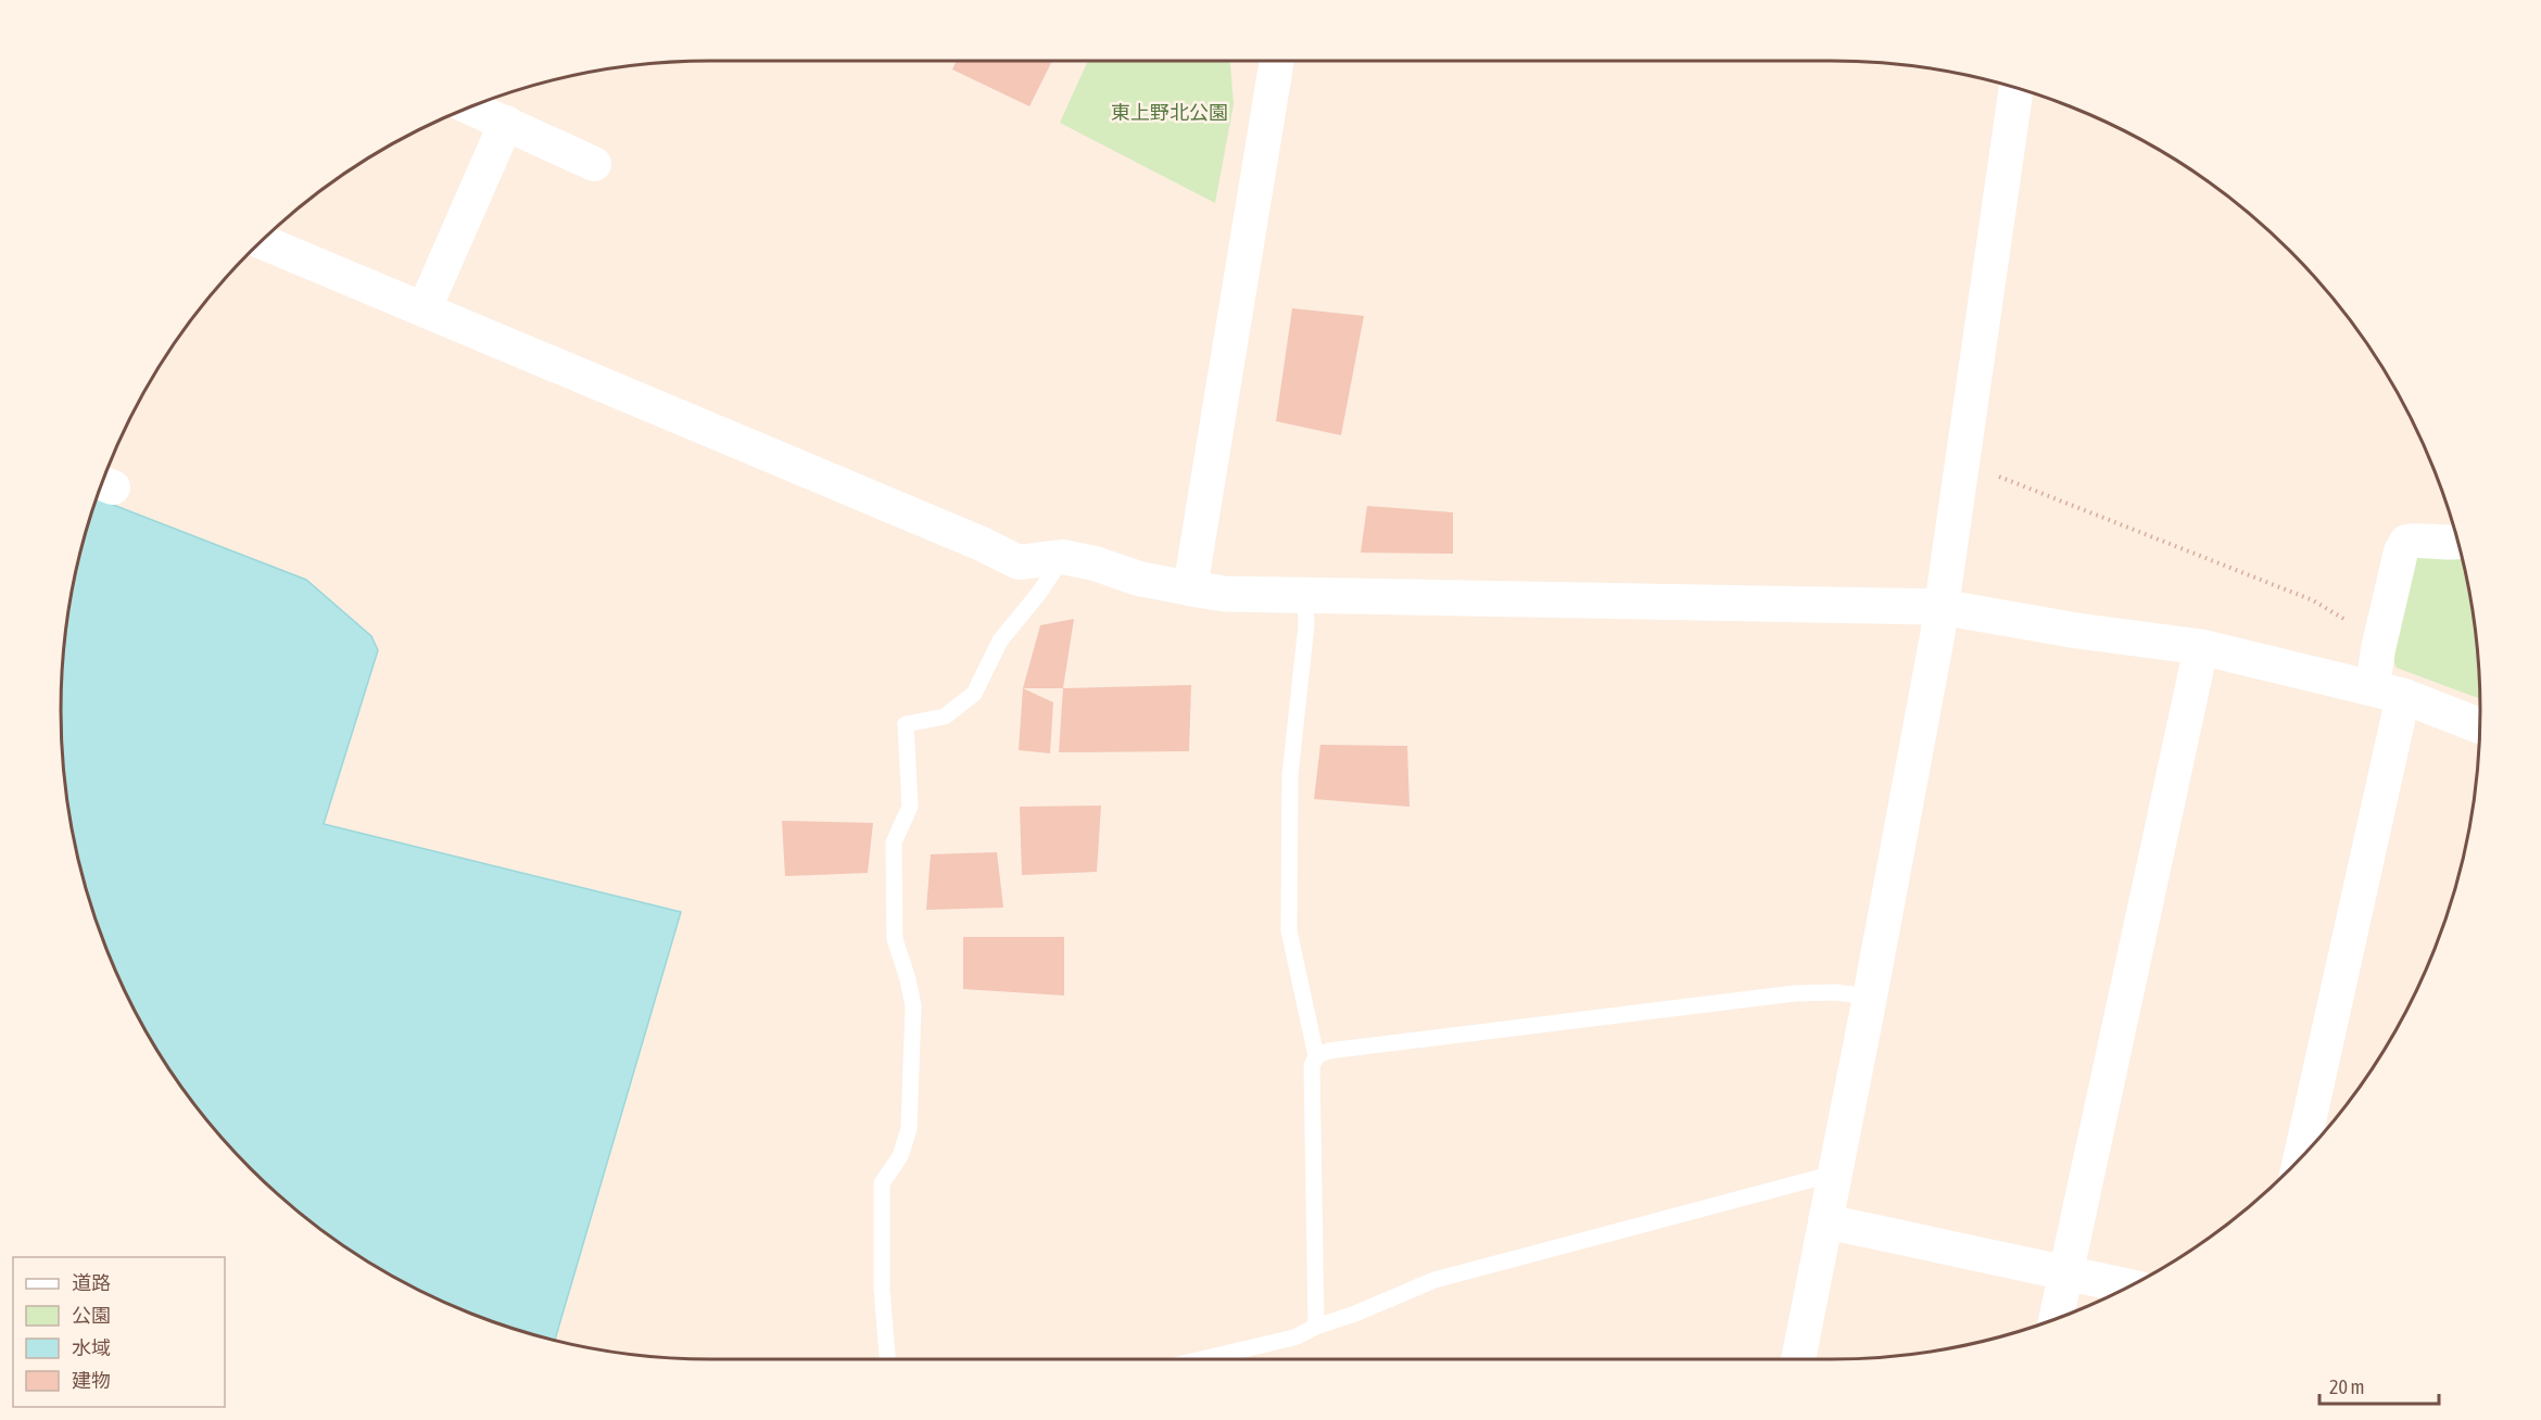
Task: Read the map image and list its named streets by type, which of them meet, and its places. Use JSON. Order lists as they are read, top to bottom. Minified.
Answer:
{"parks":["東上野北公園"],"legend":["道路","公園","水域","建物"],"scale_bar":"20 m"}
